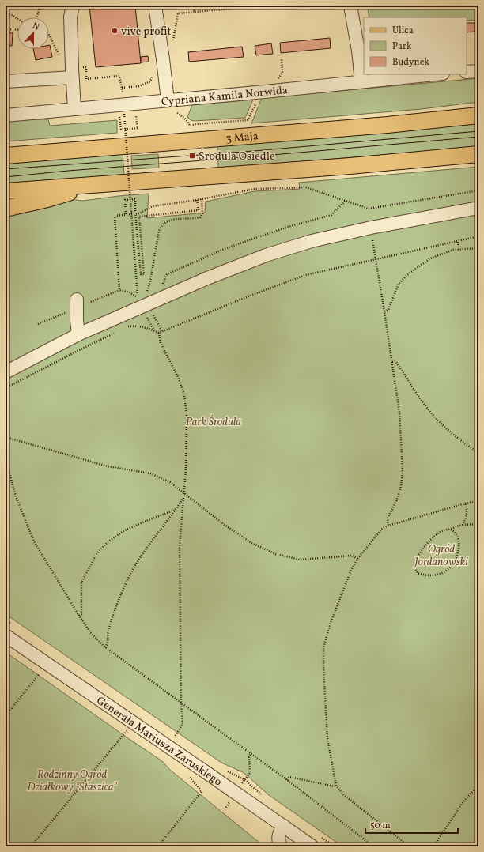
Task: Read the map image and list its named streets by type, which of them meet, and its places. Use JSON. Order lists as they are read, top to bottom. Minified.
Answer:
{"streets":{"main road":["3 Maja"],"street":["Cypriana Kamila Norwida","Generała Mariusza Zaruskiego"]},"parks":["Park Środula","Ogród Jordanowski","Rodzinny Ogród Działkowy \"Staszica\""],"places":{"other":["vive profit"],"transit":["Środula Osiedle"]},"legend":["Ulica","Park","Budynek"],"scale_bar":"50 m","north":"top"}
